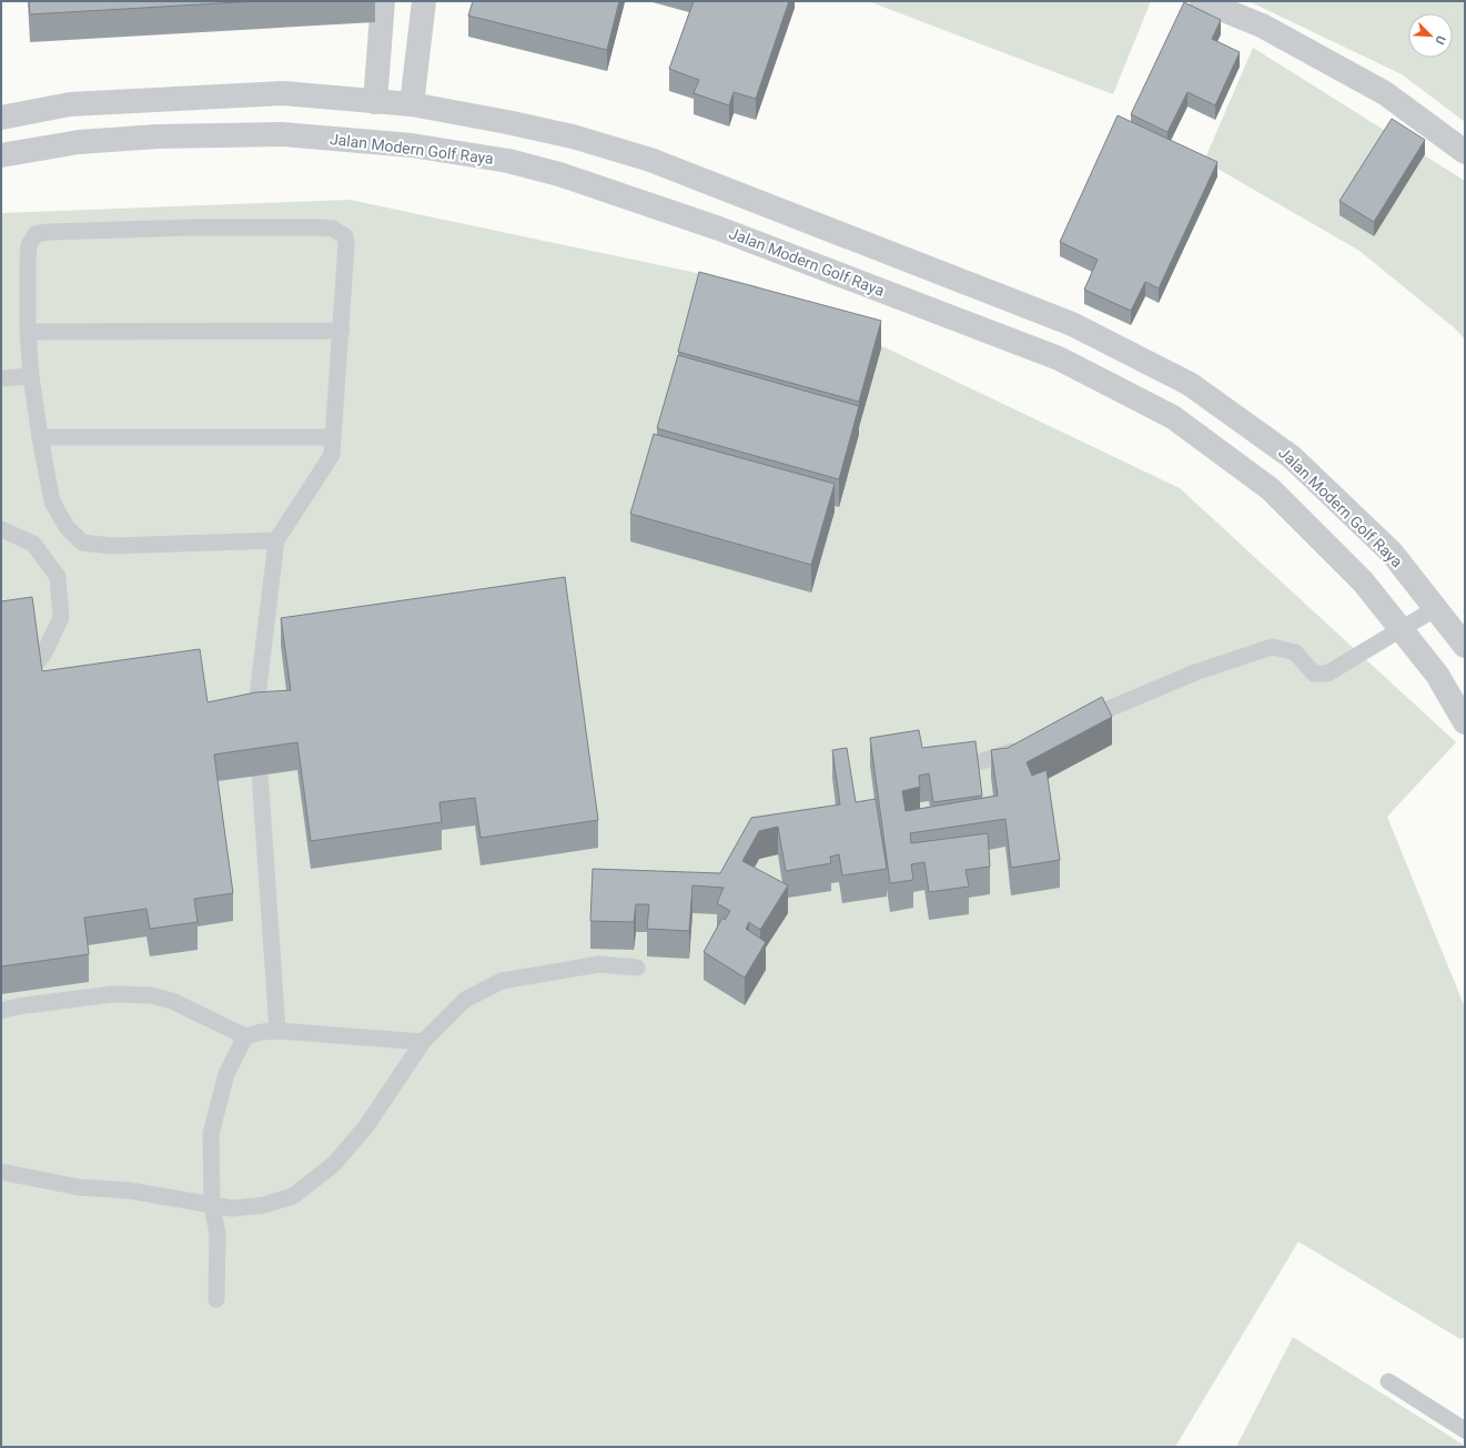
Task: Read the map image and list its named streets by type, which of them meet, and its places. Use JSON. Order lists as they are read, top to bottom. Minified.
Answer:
{"streets":{"street":["Jalan Modern Golf Raya"]},"north":"bottom right"}
